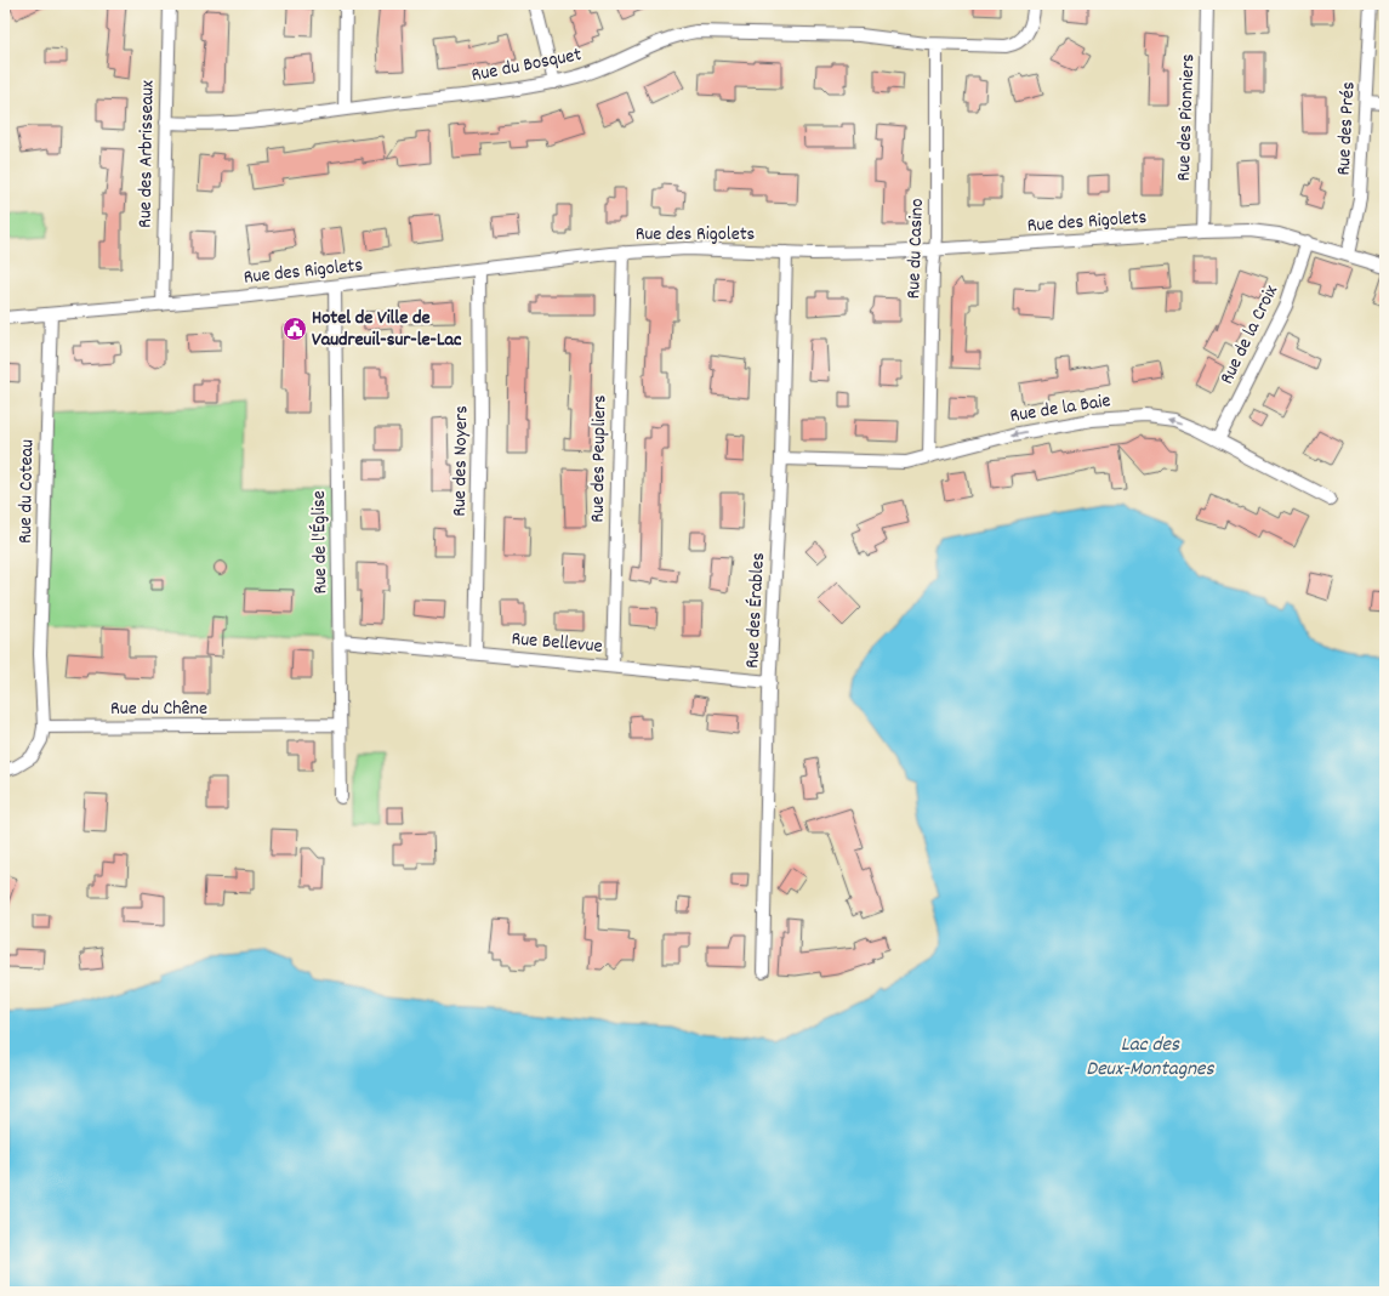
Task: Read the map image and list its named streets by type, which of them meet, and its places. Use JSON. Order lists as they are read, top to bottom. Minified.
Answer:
{"streets":{"street":["Rue du Bosquet","Rue des Pionniers","Rue des Prés","Rue des Arbrisseaux","Rue des Rigolets","Rue du Casino","Rue de la Croix","Rue de la Baie","Rue des Peupliers","Rue des Noyers","Rue du Coteau","Rue de l'Église","Rue des Érables","Rue Bellevue","Rue du Chêne"]},"crossings":[["Rue du Bosquet","Rue des Arbrisseaux"],["Rue du Bosquet","Rue du Casino"],["Rue des Pionniers","Rue des Rigolets"],["Rue des Prés","Rue des Rigolets"],["Rue des Arbrisseaux","Rue des Rigolets"],["Rue des Rigolets","Rue du Casino"],["Rue des Rigolets","Rue de la Croix"],["Rue des Rigolets","Rue des Peupliers"],["Rue des Rigolets","Rue des Noyers"],["Rue des Rigolets","Rue du Coteau"],["Rue des Rigolets","Rue de l'Église"],["Rue des Rigolets","Rue des Érables"],["Rue du Casino","Rue de la Baie"],["Rue de la Croix","Rue de la Baie"],["Rue de la Baie","Rue des Érables"],["Rue des Peupliers","Rue Bellevue"],["Rue des Noyers","Rue Bellevue"],["Rue du Coteau","Rue du Chêne"],["Rue de l'Église","Rue Bellevue"],["Rue de l'Église","Rue du Chêne"],["Rue des Érables","Rue Bellevue"]],"one_way":["Rue de la Baie"],"water":["Lac des Deux-Montagnes"],"places":{"public building":["Hotel de Ville de Vaudreuil-sur-le-Lac"]}}
